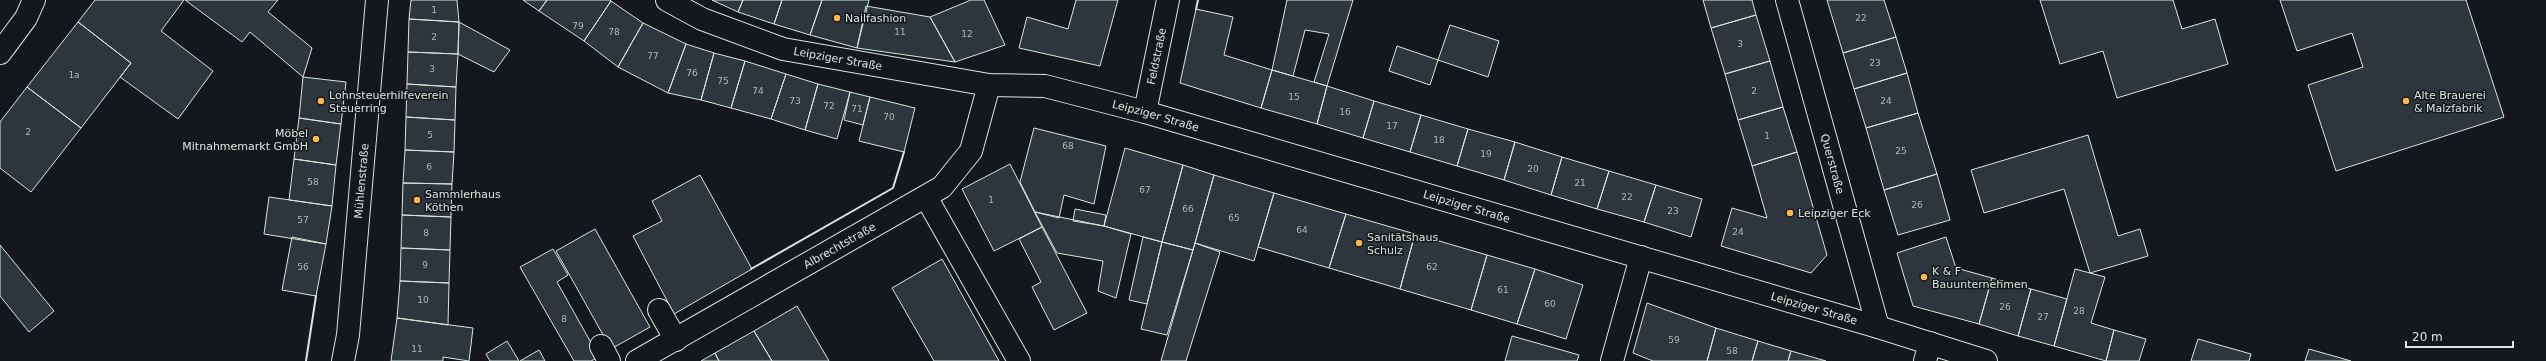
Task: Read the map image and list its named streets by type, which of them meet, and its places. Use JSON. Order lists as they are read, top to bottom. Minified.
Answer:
{"streets":{"street":["Feldstraße","Leipziger Straße","Querstraße","Mühlenstraße","Albrechtstraße"]},"crossings":[["Feldstraße","Leipziger Straße"],["Leipziger Straße","Querstraße"],["Leipziger Straße","Albrechtstraße"]],"places":["Nailfashion","Lohnsteuerhilfeverein Steuerring","Alte Brauerei & Malzfabrik","Möbel Mitnahmemarkt GmbH","Sammlerhaus Köthen","Leipziger Eck","Sanitätshaus Schulz","K & F Bauunternehmen"],"house_numbers":["1","22","79","78","11","12","2","3","77","23","3","76","1a","75","74","2","15","73","24","72","71","16","70","17","2","5","1","18","68","25","19","6","20","58","21","67","22","1","26","66","23","65","57","64","24","8","9","56","62","61","10","60","26","28","27","8","59","11","58"],"scale_bar":"20 m"}
